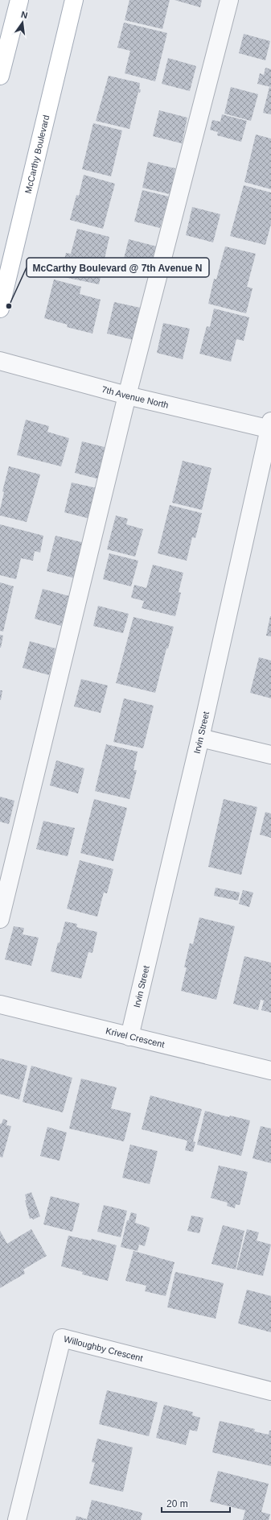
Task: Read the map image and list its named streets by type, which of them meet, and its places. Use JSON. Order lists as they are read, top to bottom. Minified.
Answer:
{"streets":{"main road":["McCarthy Boulevard"],"street":["7th Avenue North","Irvin Street","Krivel Crescent","Willoughby Crescent"]},"crossings":[["7th Avenue North","Irvin Street"],["Irvin Street","Krivel Crescent"]],"places":["McCarthy Boulevard @ 7th Avenue N"],"scale_bar":"20 m","north":"top"}
